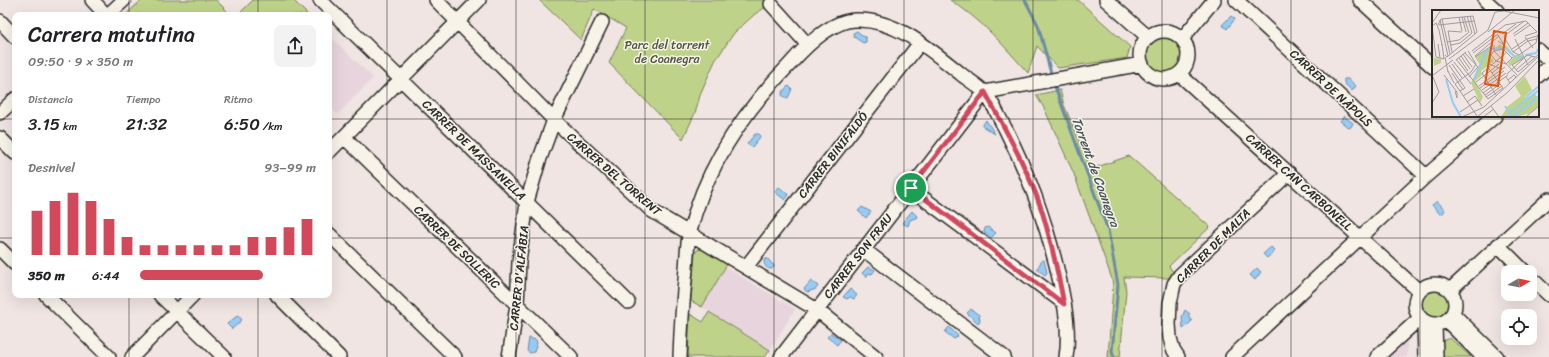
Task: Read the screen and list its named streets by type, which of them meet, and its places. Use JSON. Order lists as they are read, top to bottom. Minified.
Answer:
{"streets":{"street":["CARRER DE NÀPOLS","CARRER DE MASSANELLA","CARRER BINIFALDÓ","CARRER DEL TORRENT","CARRER CAN CARBONELL","CARRER DE MALTA","CARRER DE SOLLERIC","CARRER SON FRAU","CARRER D'ALFÀBIA"]},"crossings":[["CARRER DE MASSANELLA","CARRER D'ALFÀBIA"],["CARRER BINIFALDÓ","CARRER DEL TORRENT"],["CARRER DEL TORRENT","CARRER SON FRAU"],["CARRER DEL TORRENT","CARRER D'ALFÀBIA"],["CARRER CAN CARBONELL","CARRER DE MALTA"],["CARRER DE SOLLERIC","CARRER D'ALFÀBIA"]],"water":["Torrent de Coanegra"],"parks":["Parc del torrent de Coanegra"],"north":"right","page":{"heading":["Carrera matutina","09:50 · 9 × 350 m"],"stats":[["Distancia","3.15 km"],["Tiempo","21:32"],["Ritmo","6:50 /km"]],"chart":["Desnivel","93–99 m"],"list":[{"name":"350 m","note":"6:44"}]}}
